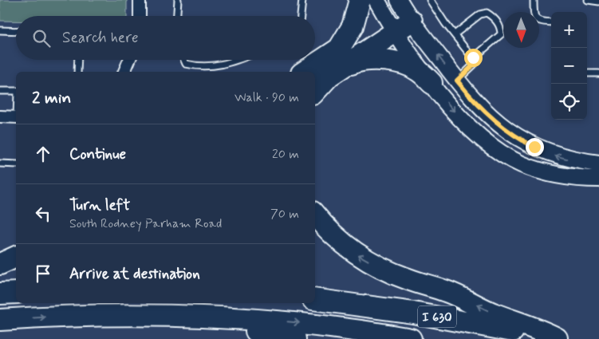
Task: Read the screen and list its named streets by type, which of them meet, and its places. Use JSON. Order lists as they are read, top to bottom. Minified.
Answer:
{"streets":{"highway":["I 630"]},"north":"bottom","page":{"map_buttons":["+","−"],"search":"Search here","heading":["2 min","Walk · 90 m"],"list":[["Continue","20 m"],["Turn left","South Rodney Parham Road","70 m"],"Arrive at destination"]}}
